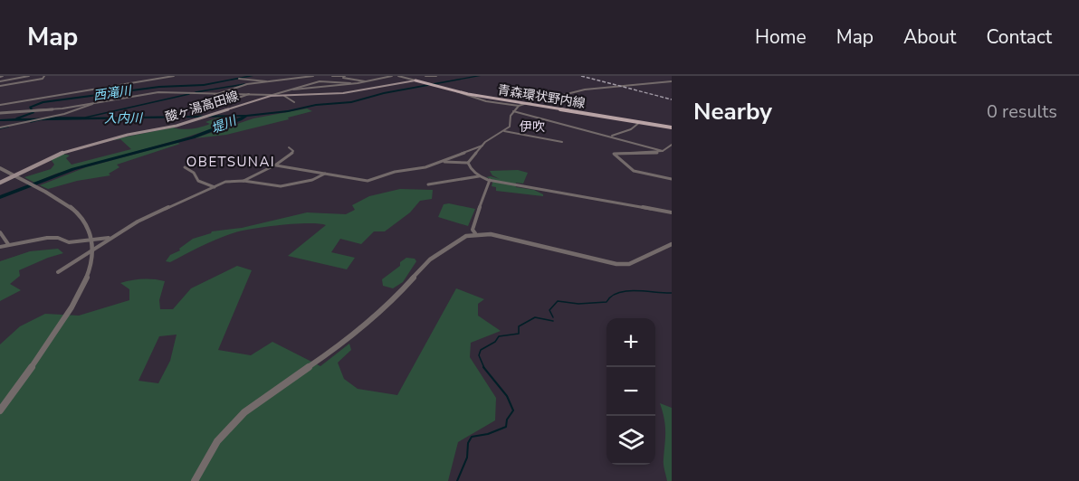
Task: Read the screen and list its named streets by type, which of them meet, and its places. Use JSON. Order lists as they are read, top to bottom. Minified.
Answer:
{"streets":{"main road":["青森環状野内線","酸ヶ湯高田線"]},"crossings":[["青森環状野内線","酸ヶ湯高田線"]],"districts":["伊吹","OBETSUNAI"],"water":["西滝川","入内川","堤川"],"page":{"header":"Map","nav":["Home","Map","About","Contact"],"heading":["Nearby","0 results"],"map_buttons":["+","−"]}}
